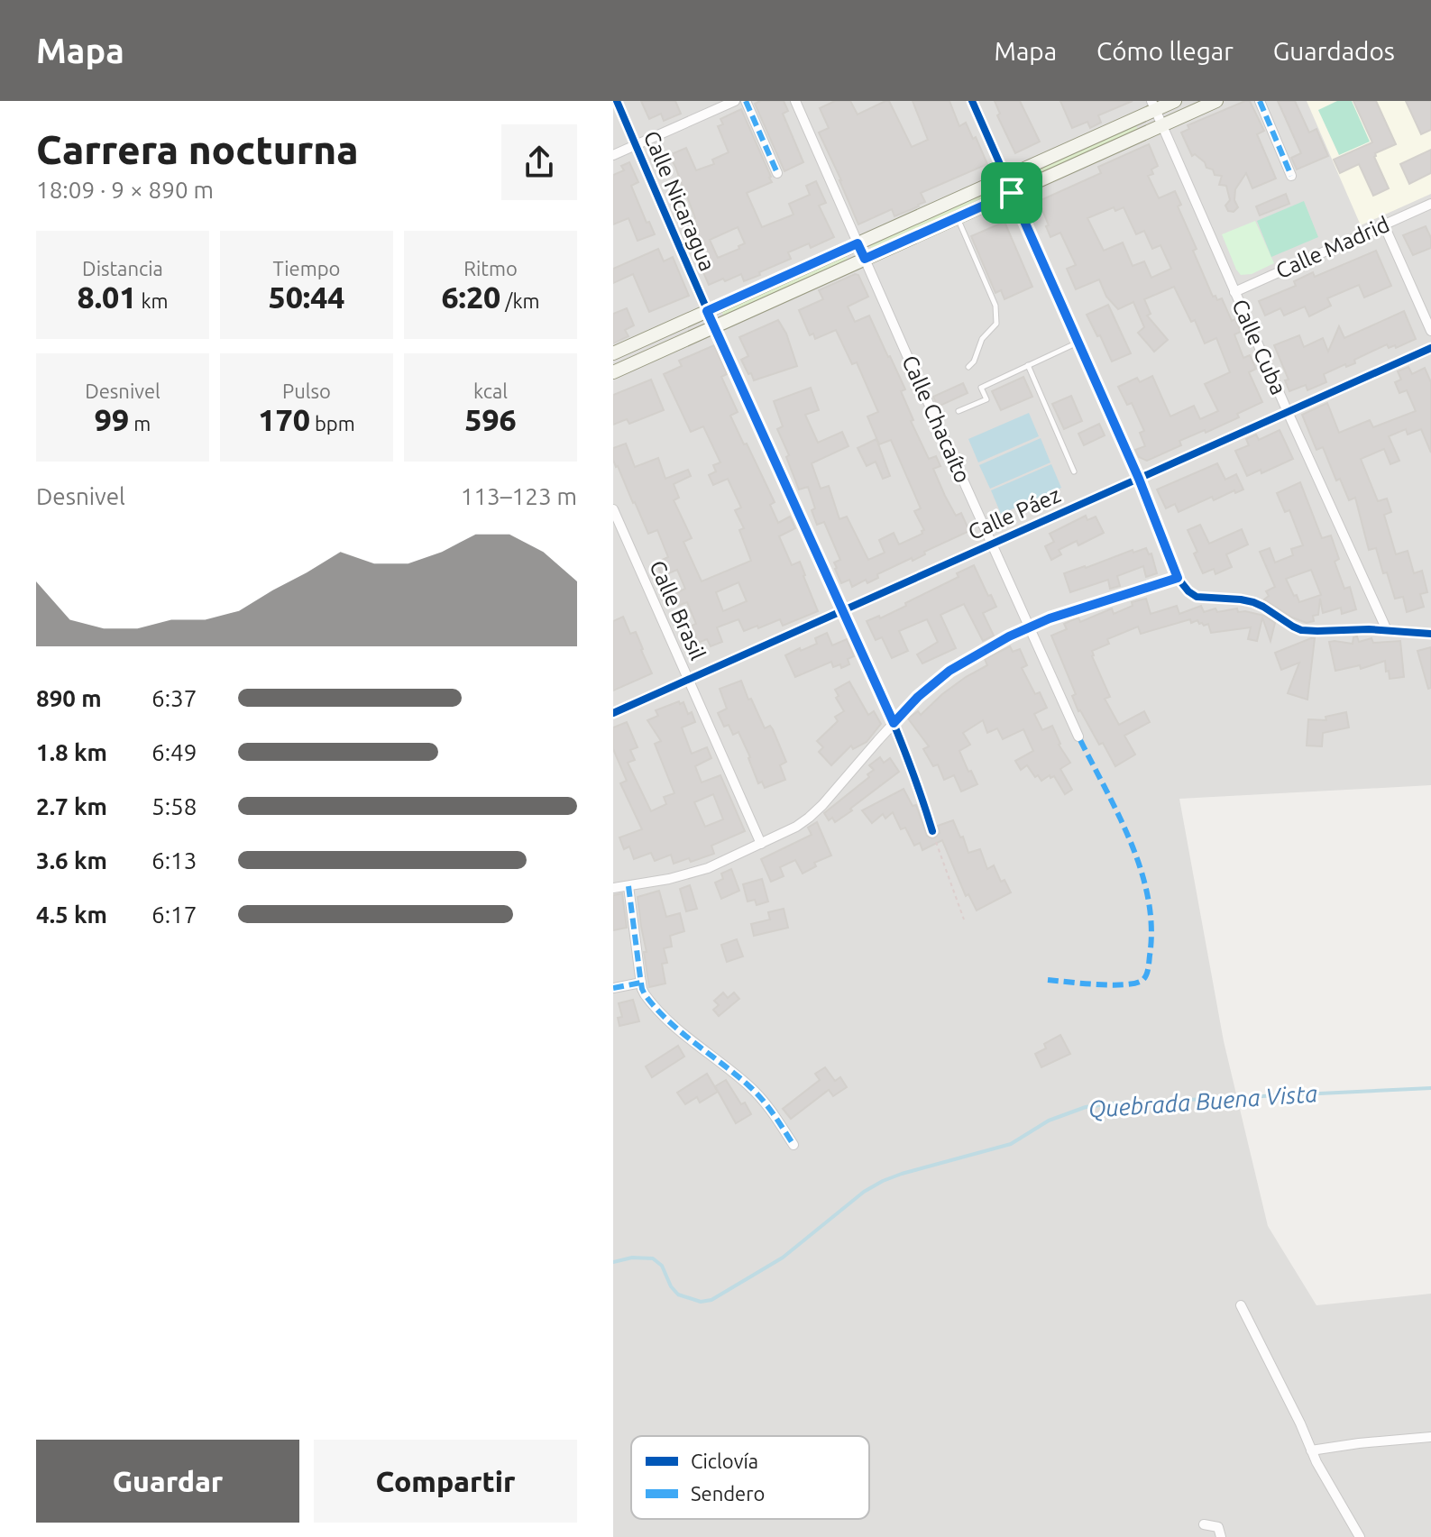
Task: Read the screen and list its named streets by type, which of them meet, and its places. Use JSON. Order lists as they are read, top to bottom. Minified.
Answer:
{"streets":{"street":["Calle Nicaragua","Calle Madrid","Calle Cuba","Calle Chacaíto","Calle Páez","Calle Brasil"]},"crossings":[["Calle Nicaragua","Calle Páez"],["Calle Madrid","Calle Cuba"],["Calle Cuba","Calle Páez"],["Calle Chacaíto","Calle Páez"],["Calle Páez","Calle Brasil"]],"water":["Quebrada Buena Vista"],"legend":["Ciclovía","Sendero"],"page":{"header":"Mapa","nav":["Mapa","Cómo llegar","Guardados"],"heading":["Carrera nocturna","18:09 · 9 × 890 m"],"stats":[["Distancia","8.01 km"],["Tiempo","50:44"],["Ritmo","6:20 /km"],["Desnivel","99 m"],["Pulso","170 bpm"],["kcal","596"]],"chart":["Desnivel","113–123 m"],"list":[{"name":"890 m","note":"6:37"},{"name":"1.8 km","note":"6:49"},{"name":"2.7 km","note":"5:58"},{"name":"3.6 km","note":"6:13"},{"name":"4.5 km","note":"6:17"}],"buttons":["Guardar","Compartir"]}}
